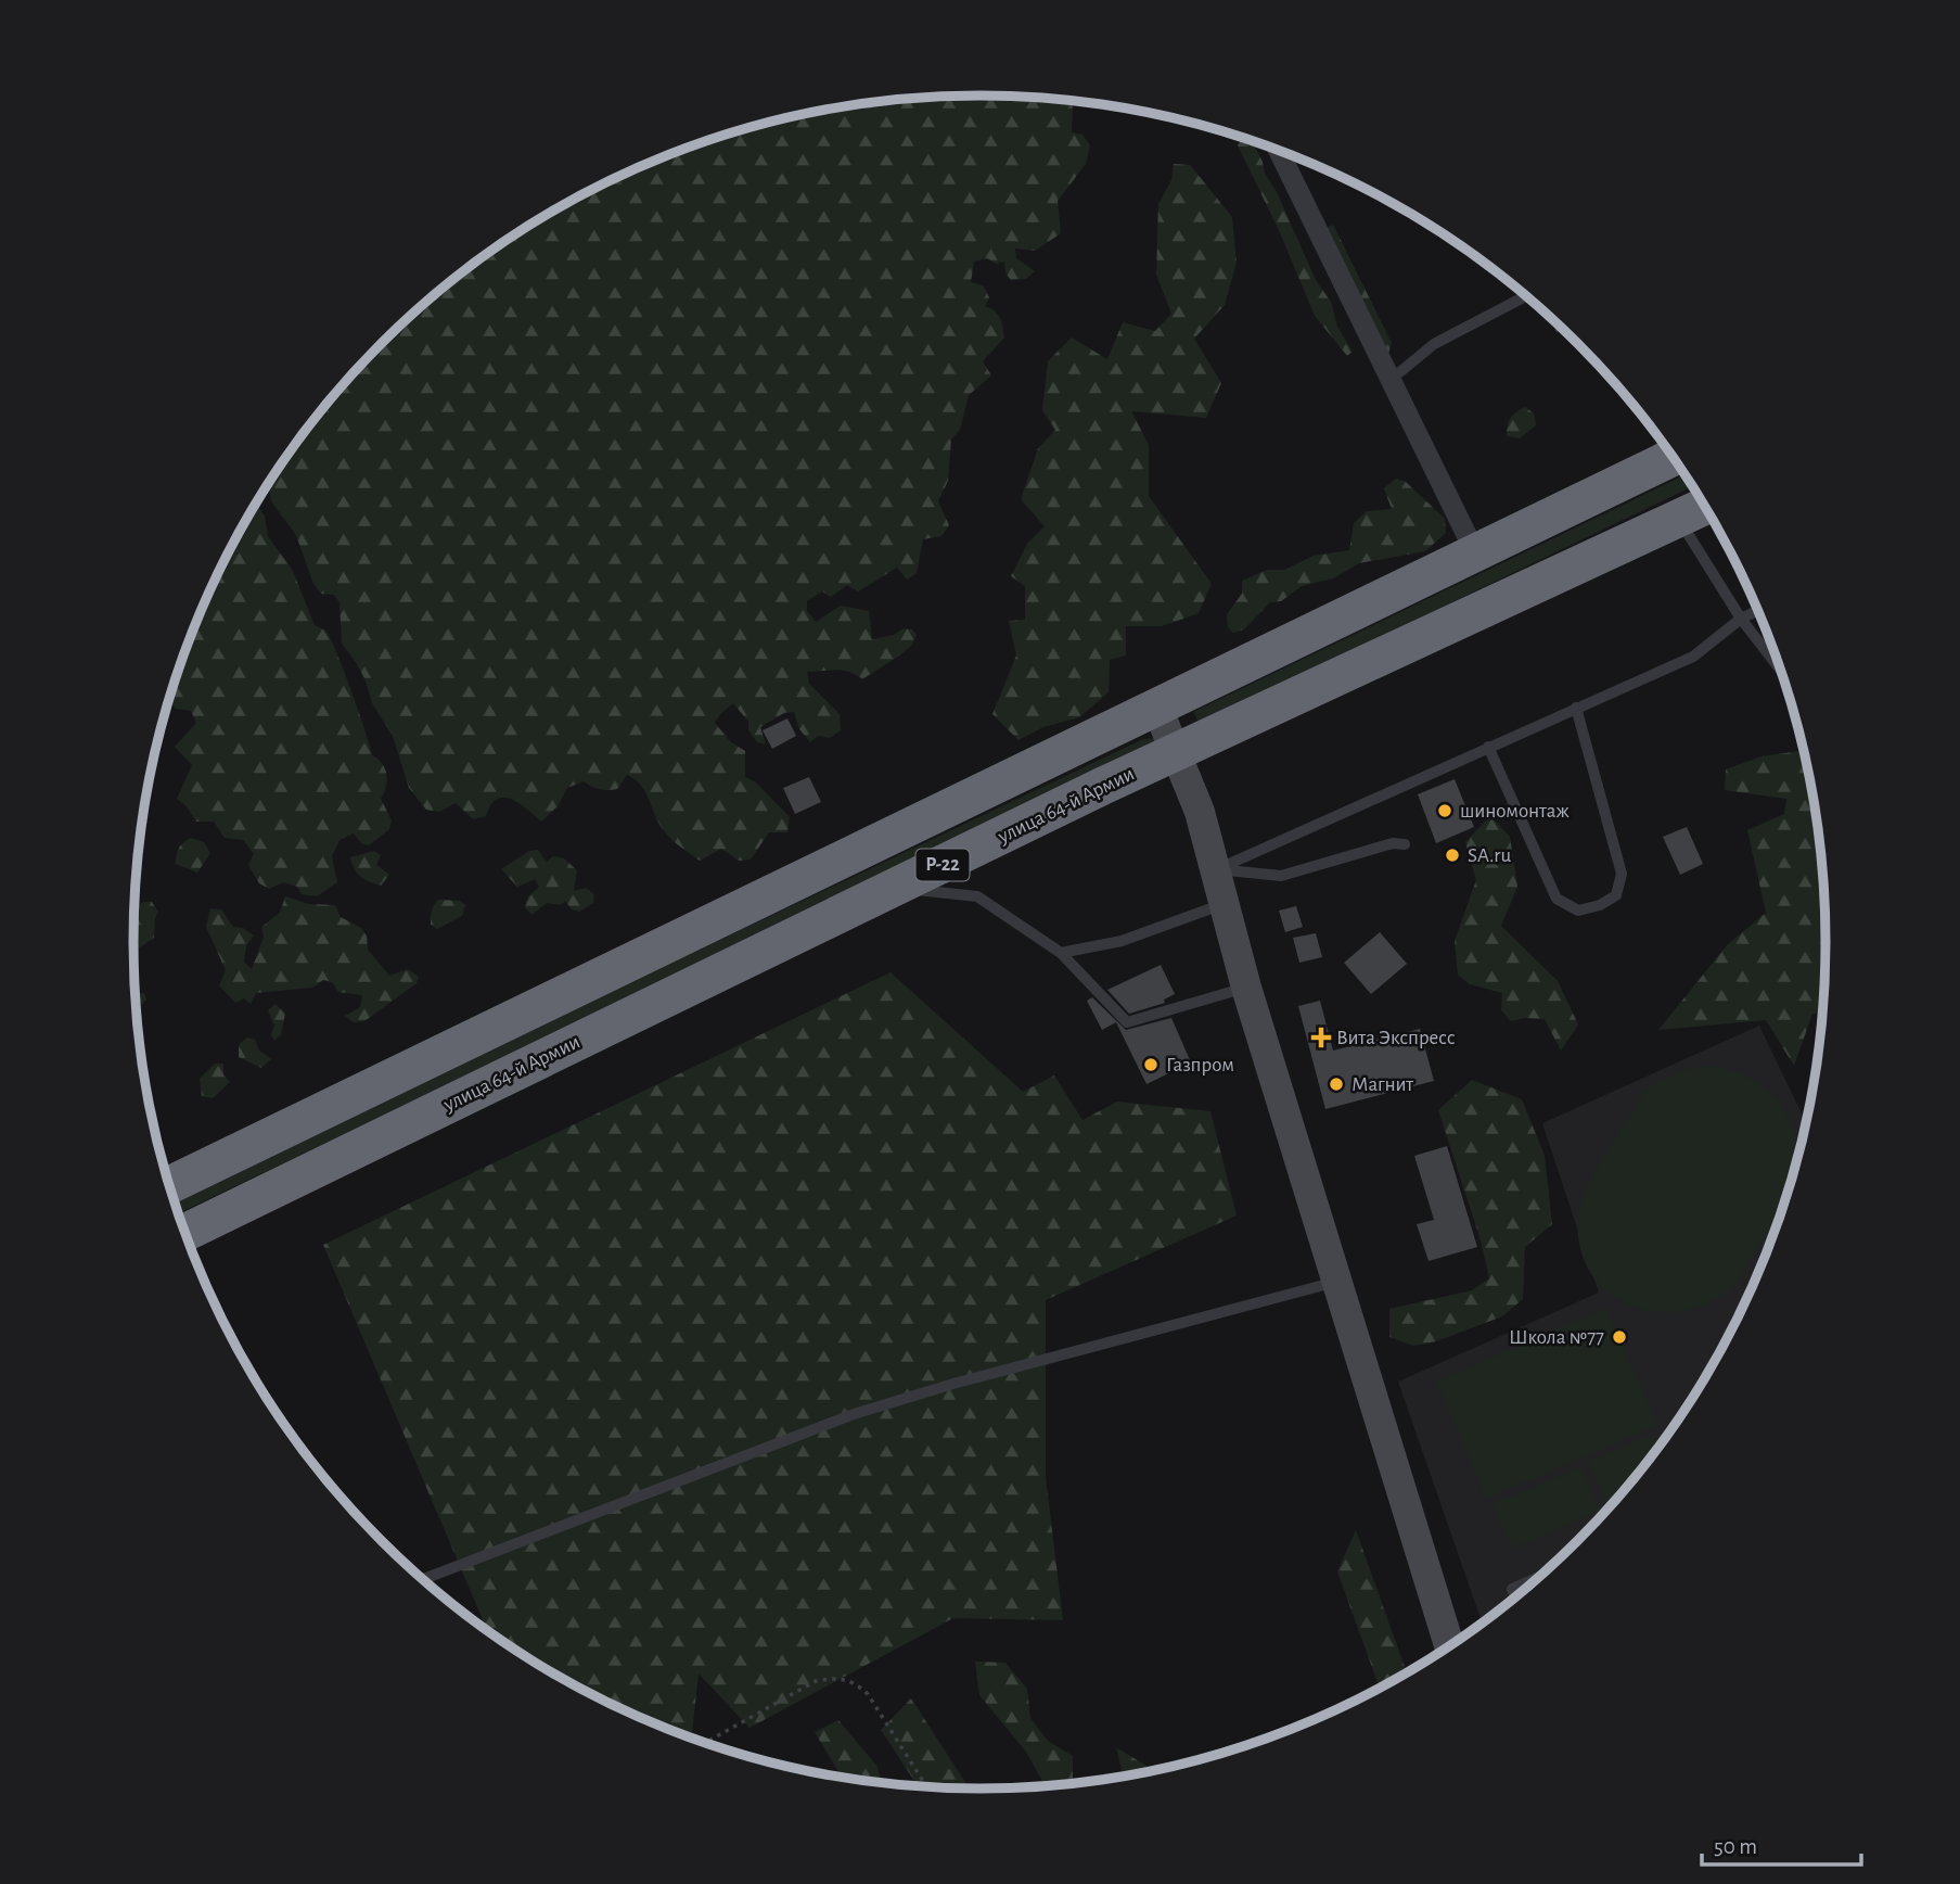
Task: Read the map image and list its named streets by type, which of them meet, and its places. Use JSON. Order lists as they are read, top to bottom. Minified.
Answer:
{"streets":{"highway":["улица 64-й Армии","Р-22"]},"places":{"other":["шиномонтаж","SA.ru","Газпром","Магнит","Школа №77"],"health":["Вита Экспресс"]},"scale_bar":"50 m"}
